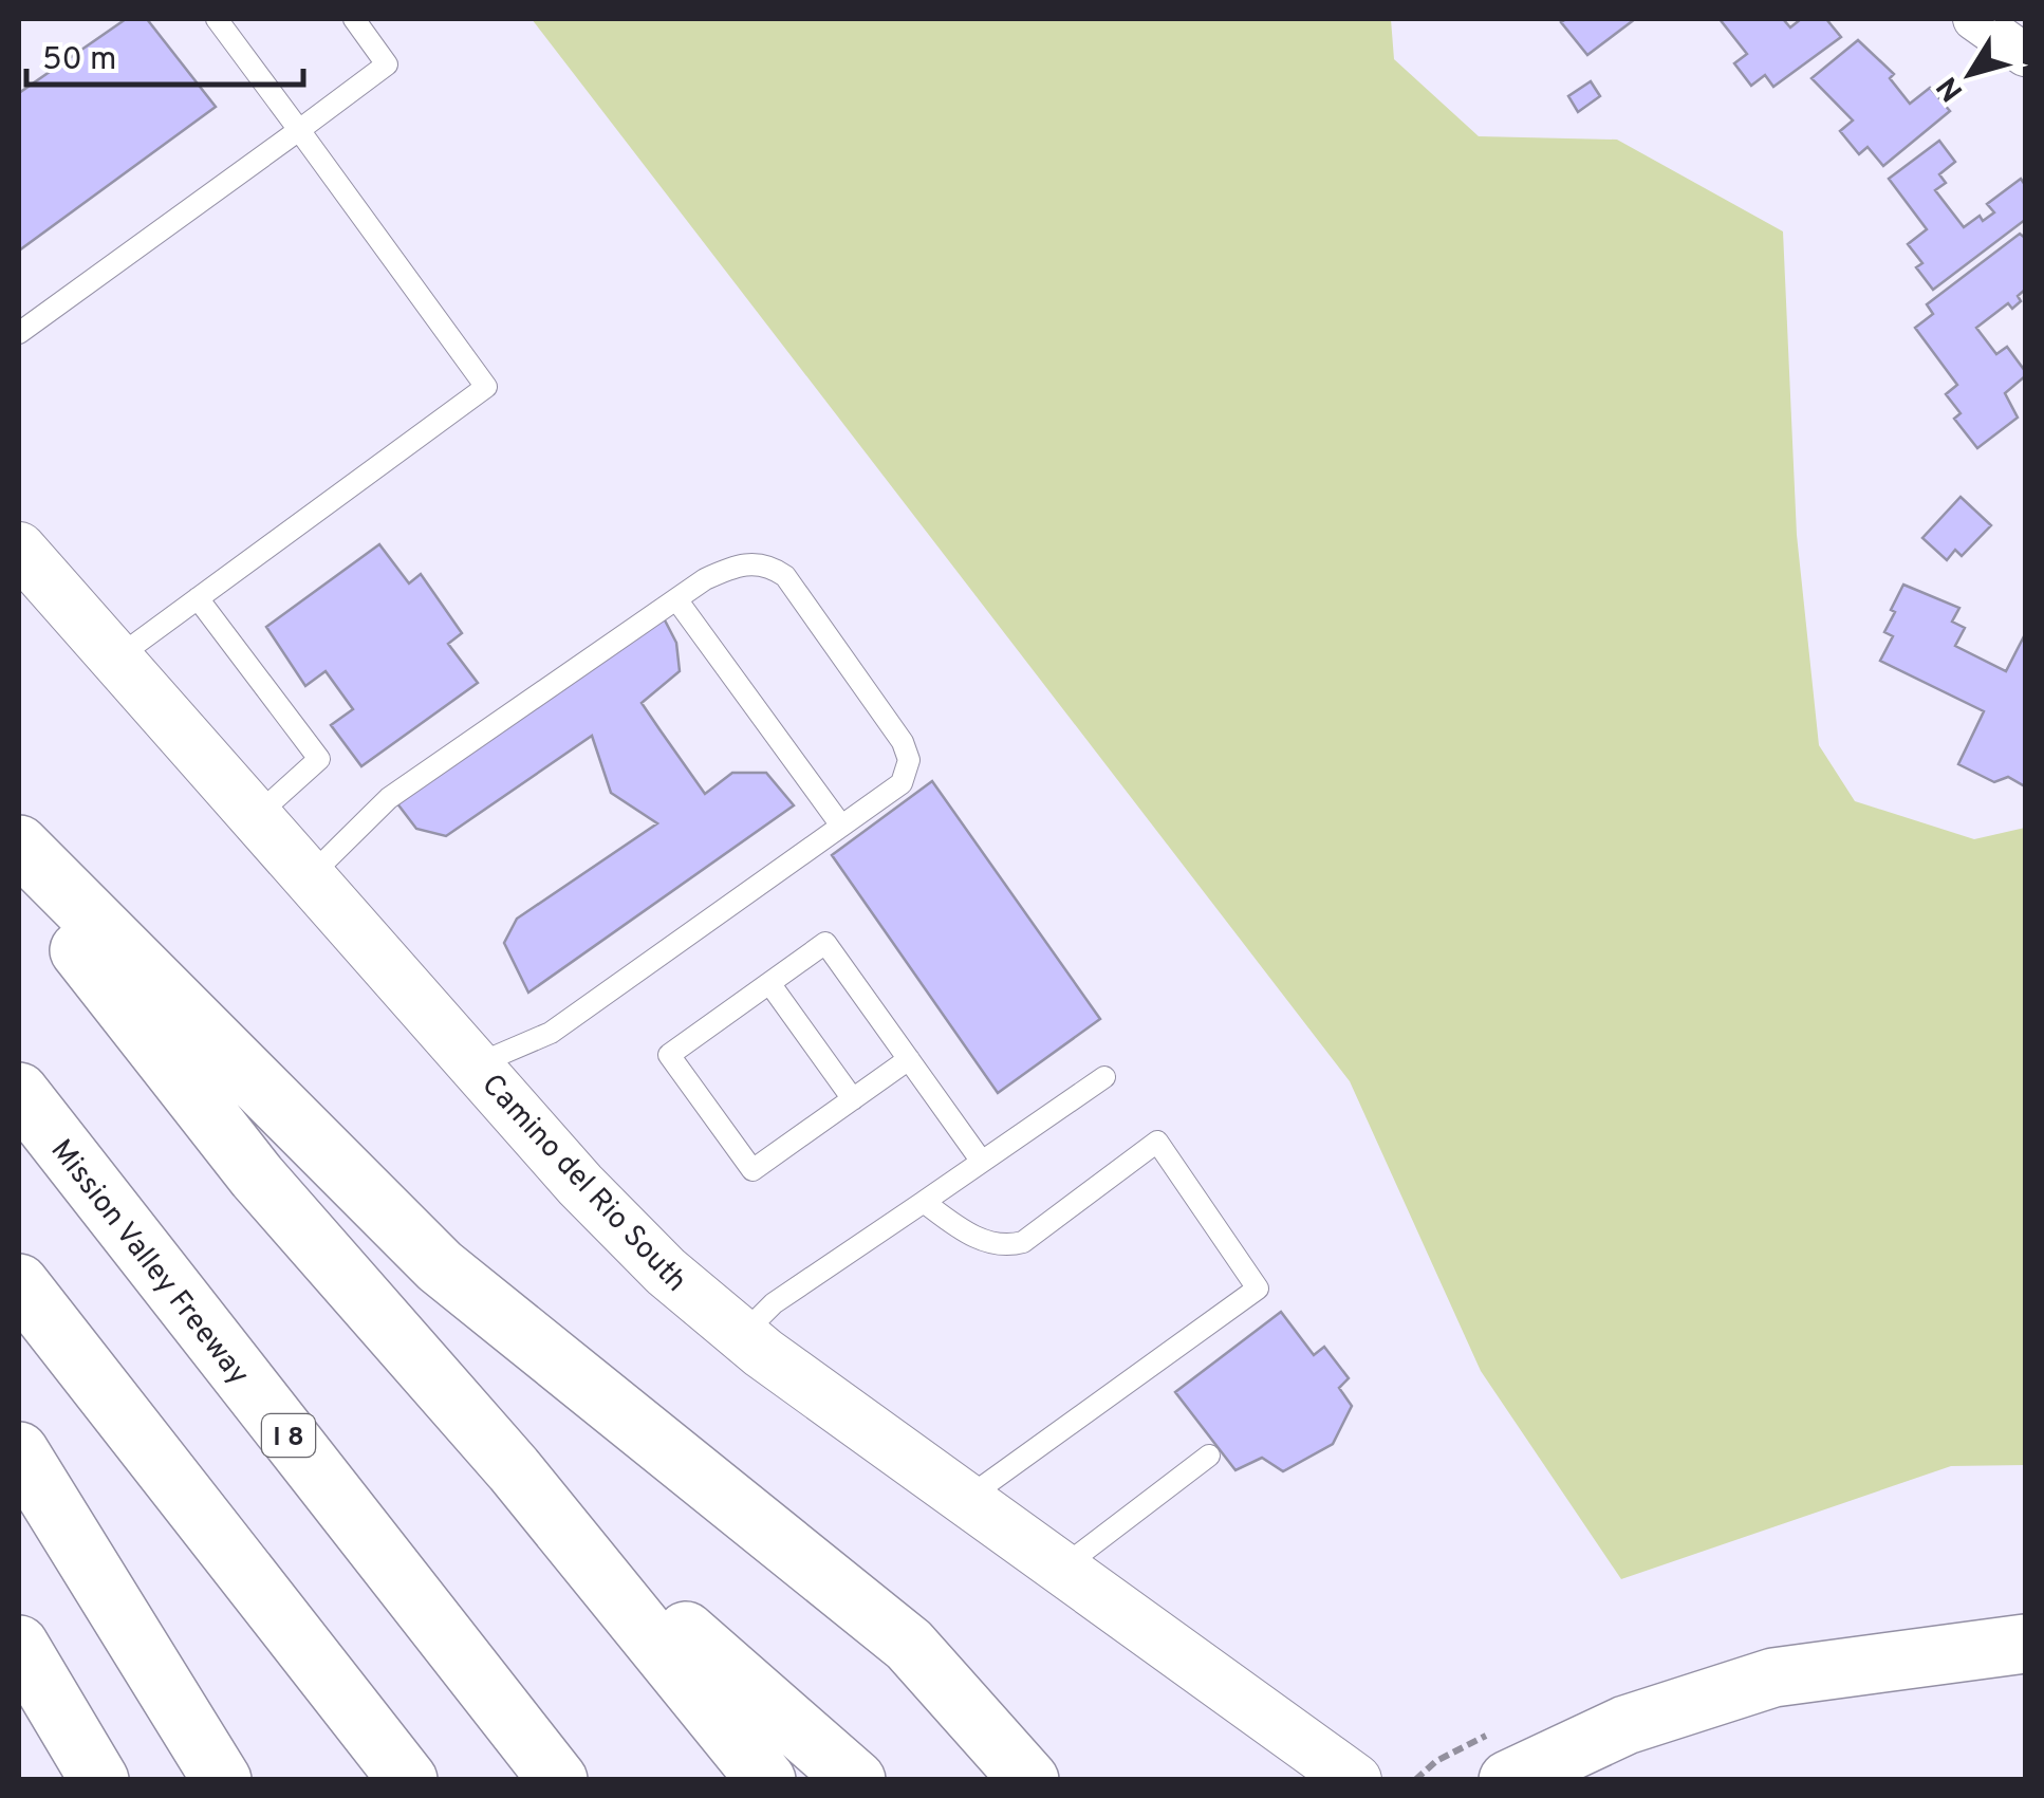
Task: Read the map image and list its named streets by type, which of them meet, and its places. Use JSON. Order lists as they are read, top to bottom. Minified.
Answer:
{"streets":{"highway":["Mission Valley Freeway","I 8"],"street":["Camino del Rio South"]},"scale_bar":"50 m","north":"bottom left"}
